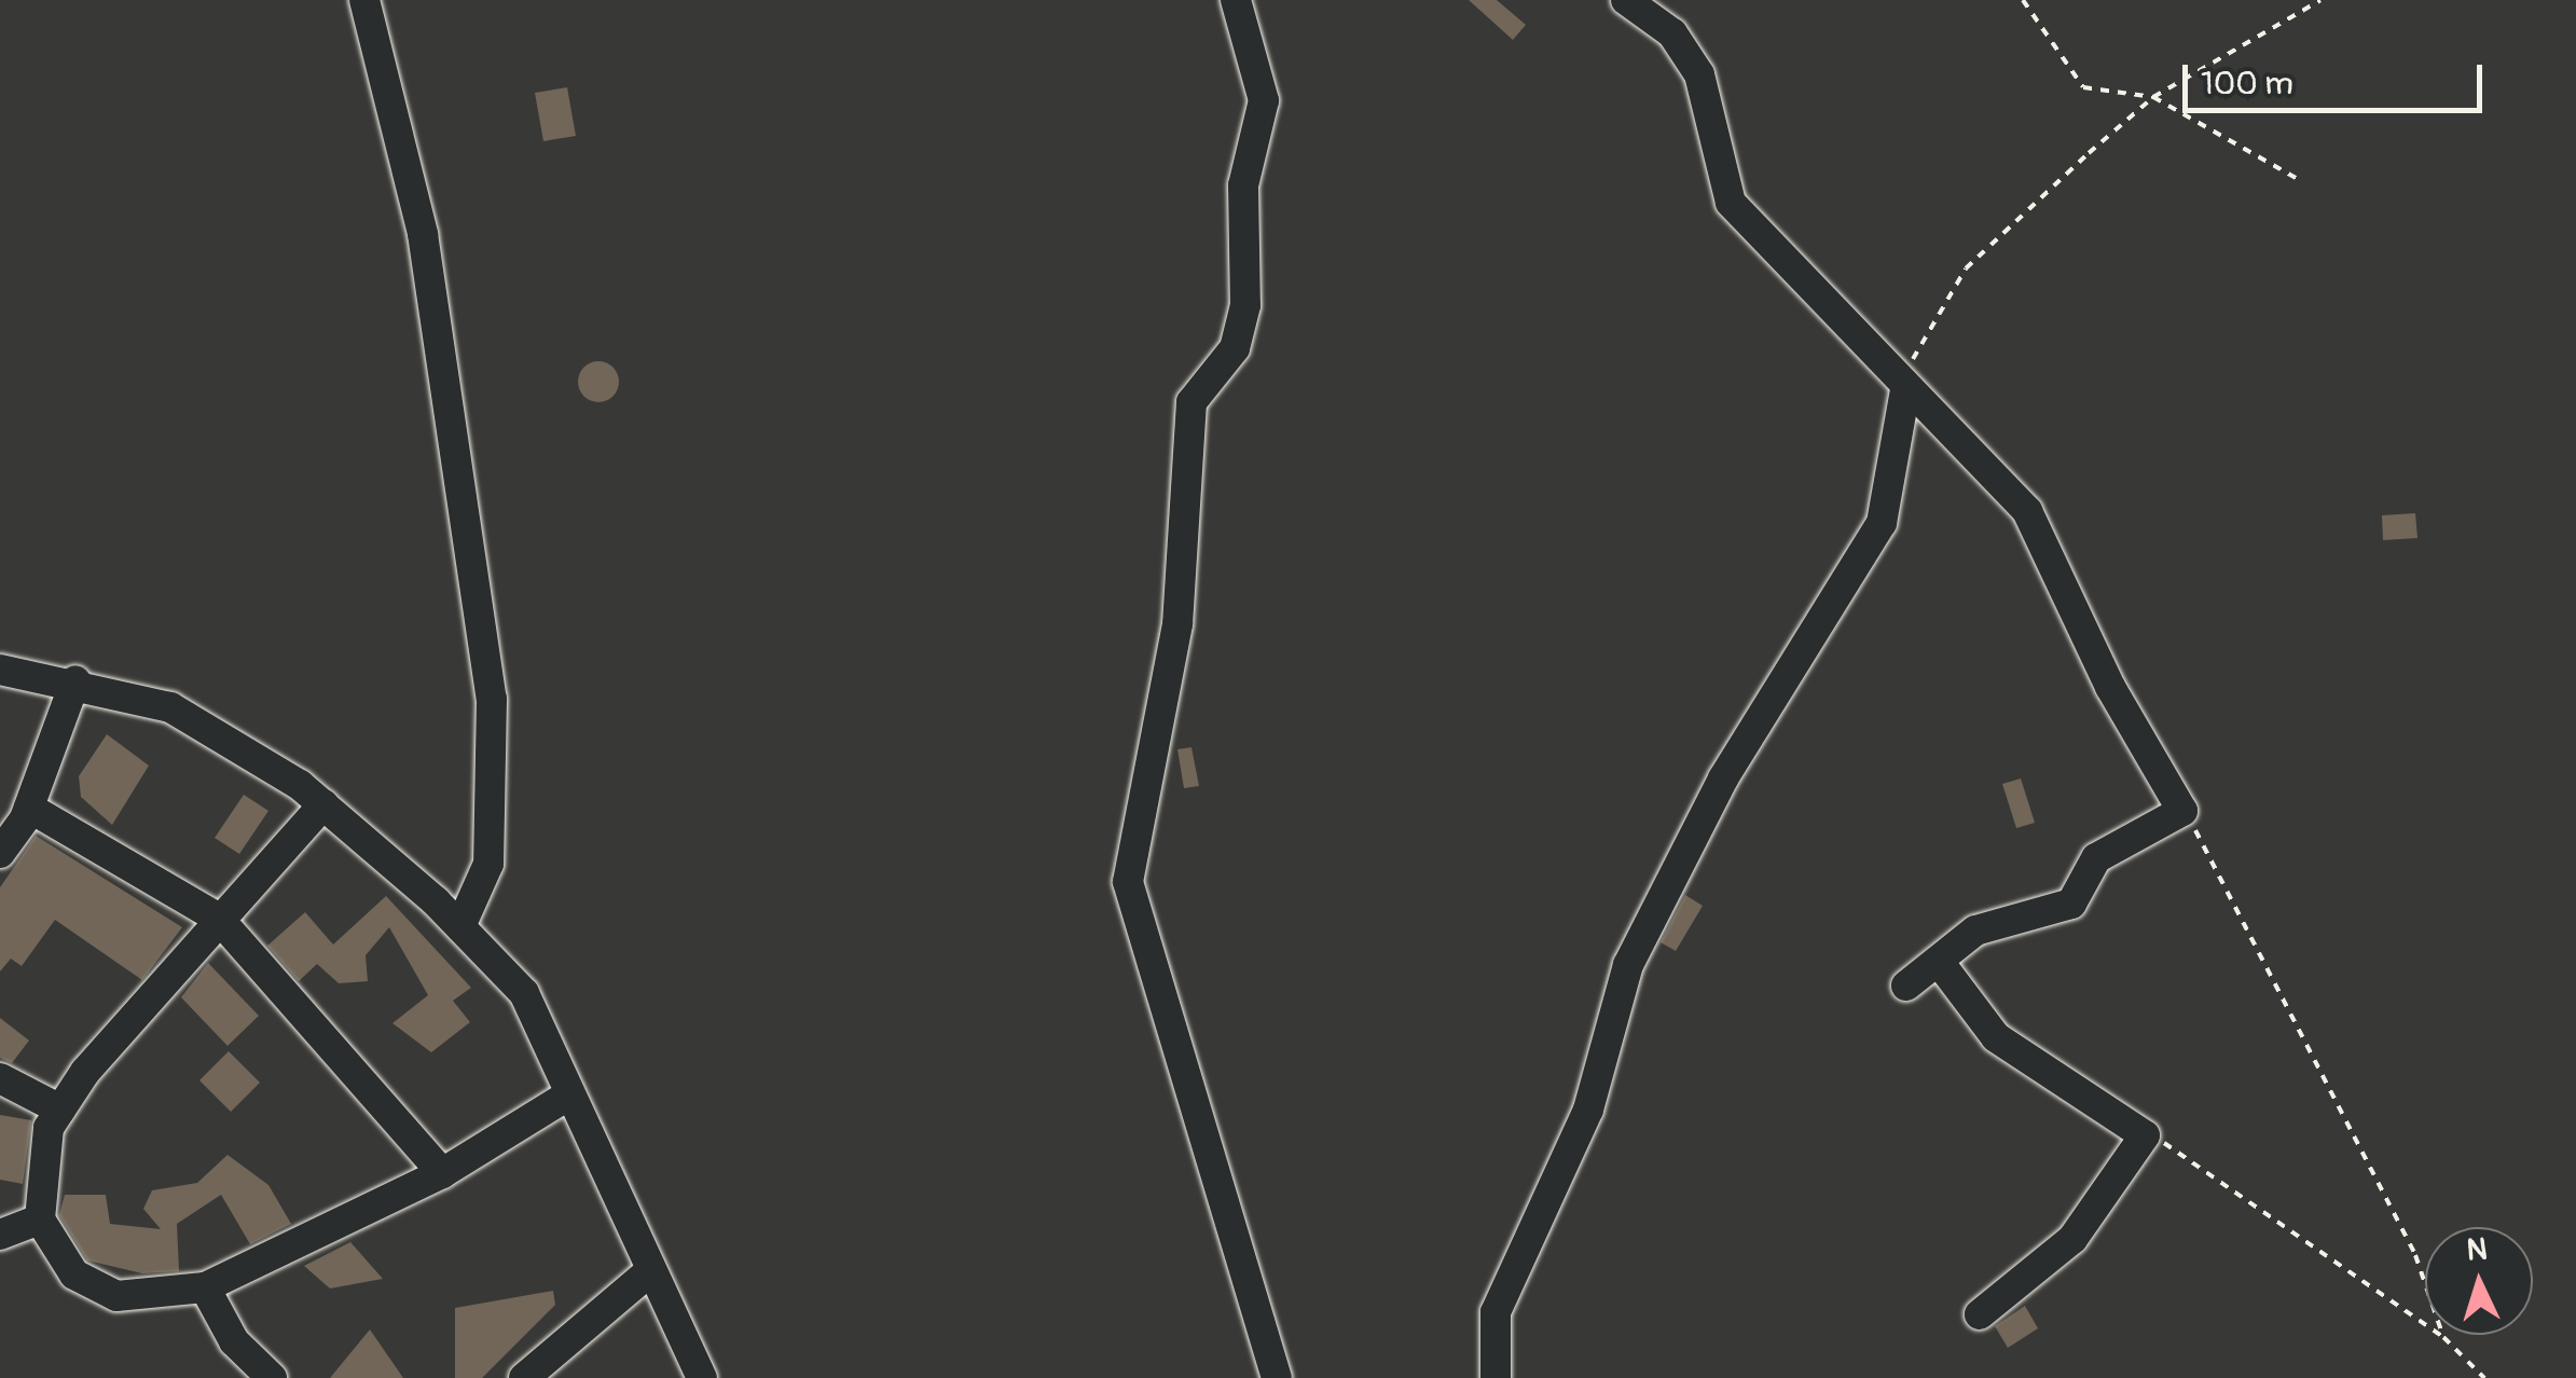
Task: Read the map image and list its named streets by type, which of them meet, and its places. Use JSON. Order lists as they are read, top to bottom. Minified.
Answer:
{"scale_bar":"100 m","north":"top"}
